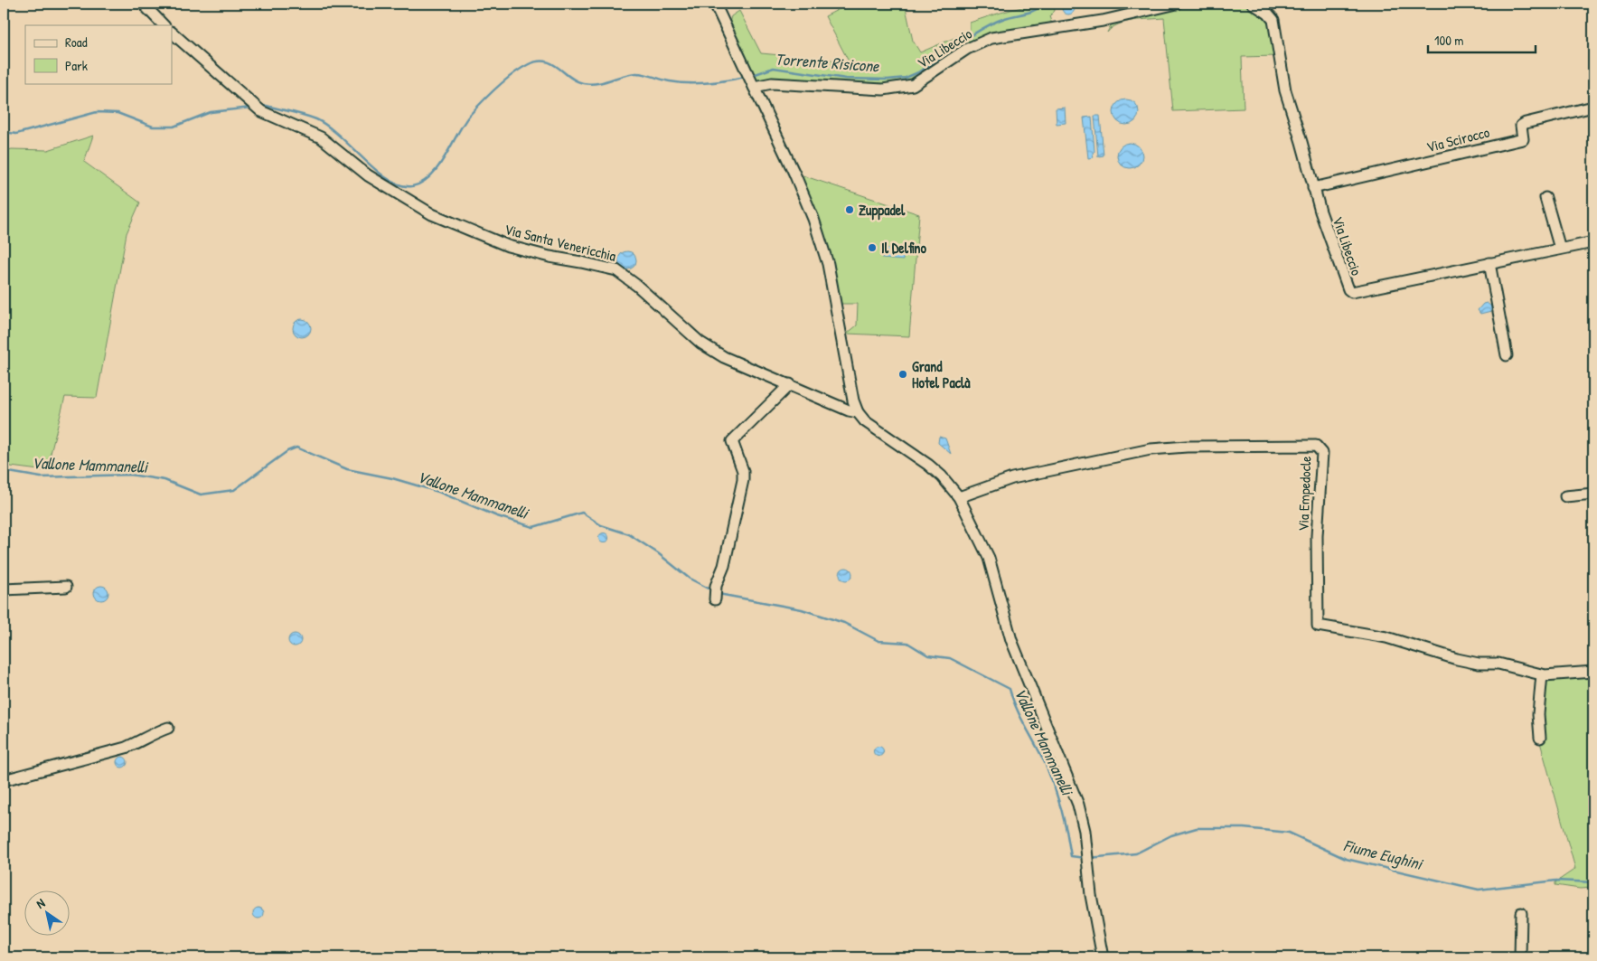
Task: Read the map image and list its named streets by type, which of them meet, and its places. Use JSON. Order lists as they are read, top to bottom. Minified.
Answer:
{"streets":{"street":["Via Libeccio","Via Scirocco","Via Santa Venericchia","Via Empedocle"]},"crossings":[["Via Libeccio","Via Scirocco"]],"water":["Torrente Risicone","Vallone Mammanelli","Fiume Eughini"],"places":["Zuppadel","Il Delfino","Grand Hotel Paclà"],"legend":["Road","Park"],"scale_bar":"100 m","north":"top left"}
